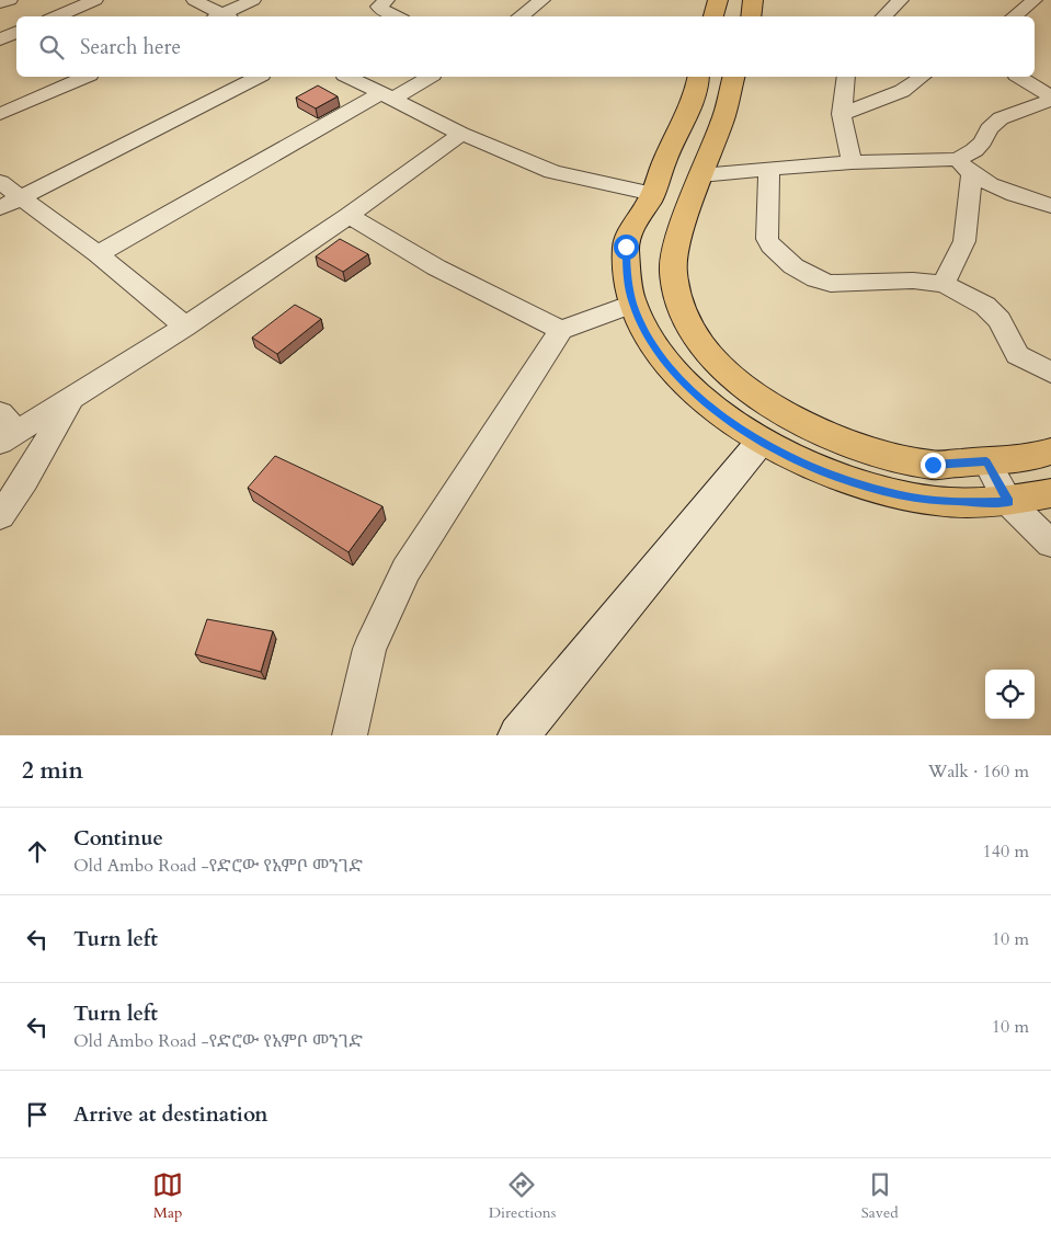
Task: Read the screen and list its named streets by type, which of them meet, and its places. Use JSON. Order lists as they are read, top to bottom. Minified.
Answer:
{"page":{"search":"Search here","heading":["2 min","Walk · 160 m"],"list":[["Continue","Old Ambo Road -የድሮው የአምቦ መንገድ","140 m"],["Turn left","10 m"],["Turn left","Old Ambo Road -የድሮው የአምቦ መንገድ","10 m"],"Arrive at destination"],"nav":["Map","Directions","Saved"]}}
